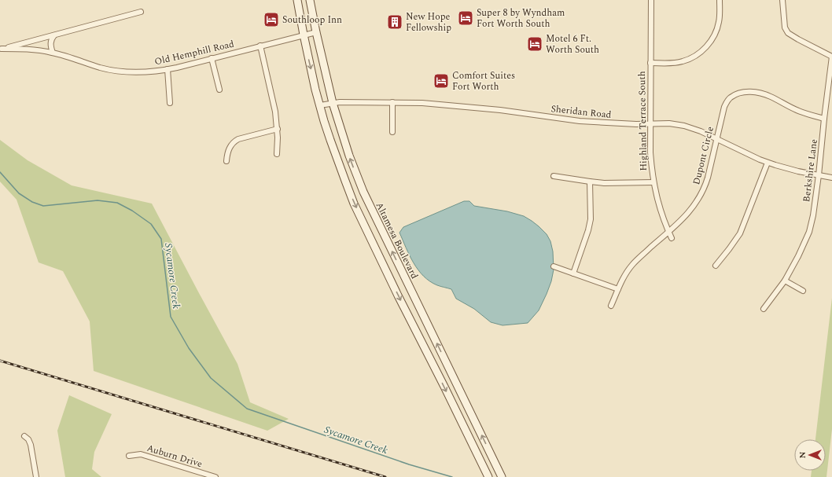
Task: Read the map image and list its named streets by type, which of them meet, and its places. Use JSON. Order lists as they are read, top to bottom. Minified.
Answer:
{"streets":{"main road":["Altamesa Boulevard"],"street":["Old Hemphill Road","Sheridan Road","Highland Terrace South","Dupont Circle","Berkshire Lane","Auburn Drive"]},"crossings":[["Old Hemphill Road","Altamesa Boulevard"],["Sheridan Road","Highland Terrace South"],["Sheridan Road","Dupont Circle"],["Sheridan Road","Berkshire Lane"],["Sheridan Road","Altamesa Boulevard"],["Highland Terrace South","Dupont Circle"],["Dupont Circle","Berkshire Lane"]],"water":["Sycamore Creek"],"places":{"hotel":["Super 8 by Wyndham Fort Worth South","Southloop Inn","Motel 6 Ft. Worth South","Comfort Suites Fort Worth"],"building":["New Hope Fellowship"]},"north":"left"}
